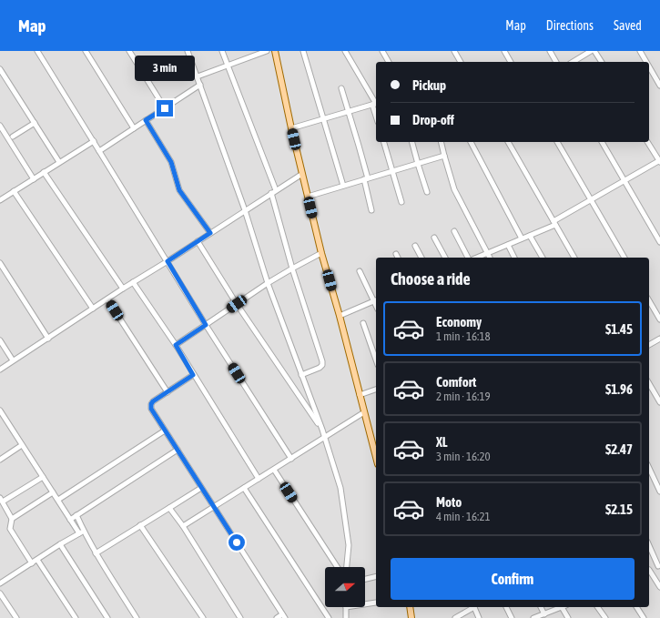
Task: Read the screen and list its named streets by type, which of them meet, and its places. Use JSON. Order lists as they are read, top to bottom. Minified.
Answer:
{"north":"right","page":{"header":"Map","nav":["Map","Directions","Saved"],"bubble":"3 min","banner":["Pickup","Drop-off"],"heading":"Choose a ride","list":[{"name":"Economy","note":"1 min · 16:18","value":"$1.45"},{"name":"Comfort","note":"2 min · 16:19","value":"$1.96"},{"name":"XL","note":"3 min · 16:20","value":"$2.47"},{"name":"Moto","note":"4 min · 16:21","value":"$2.15"}],"buttons":"Confirm"}}
